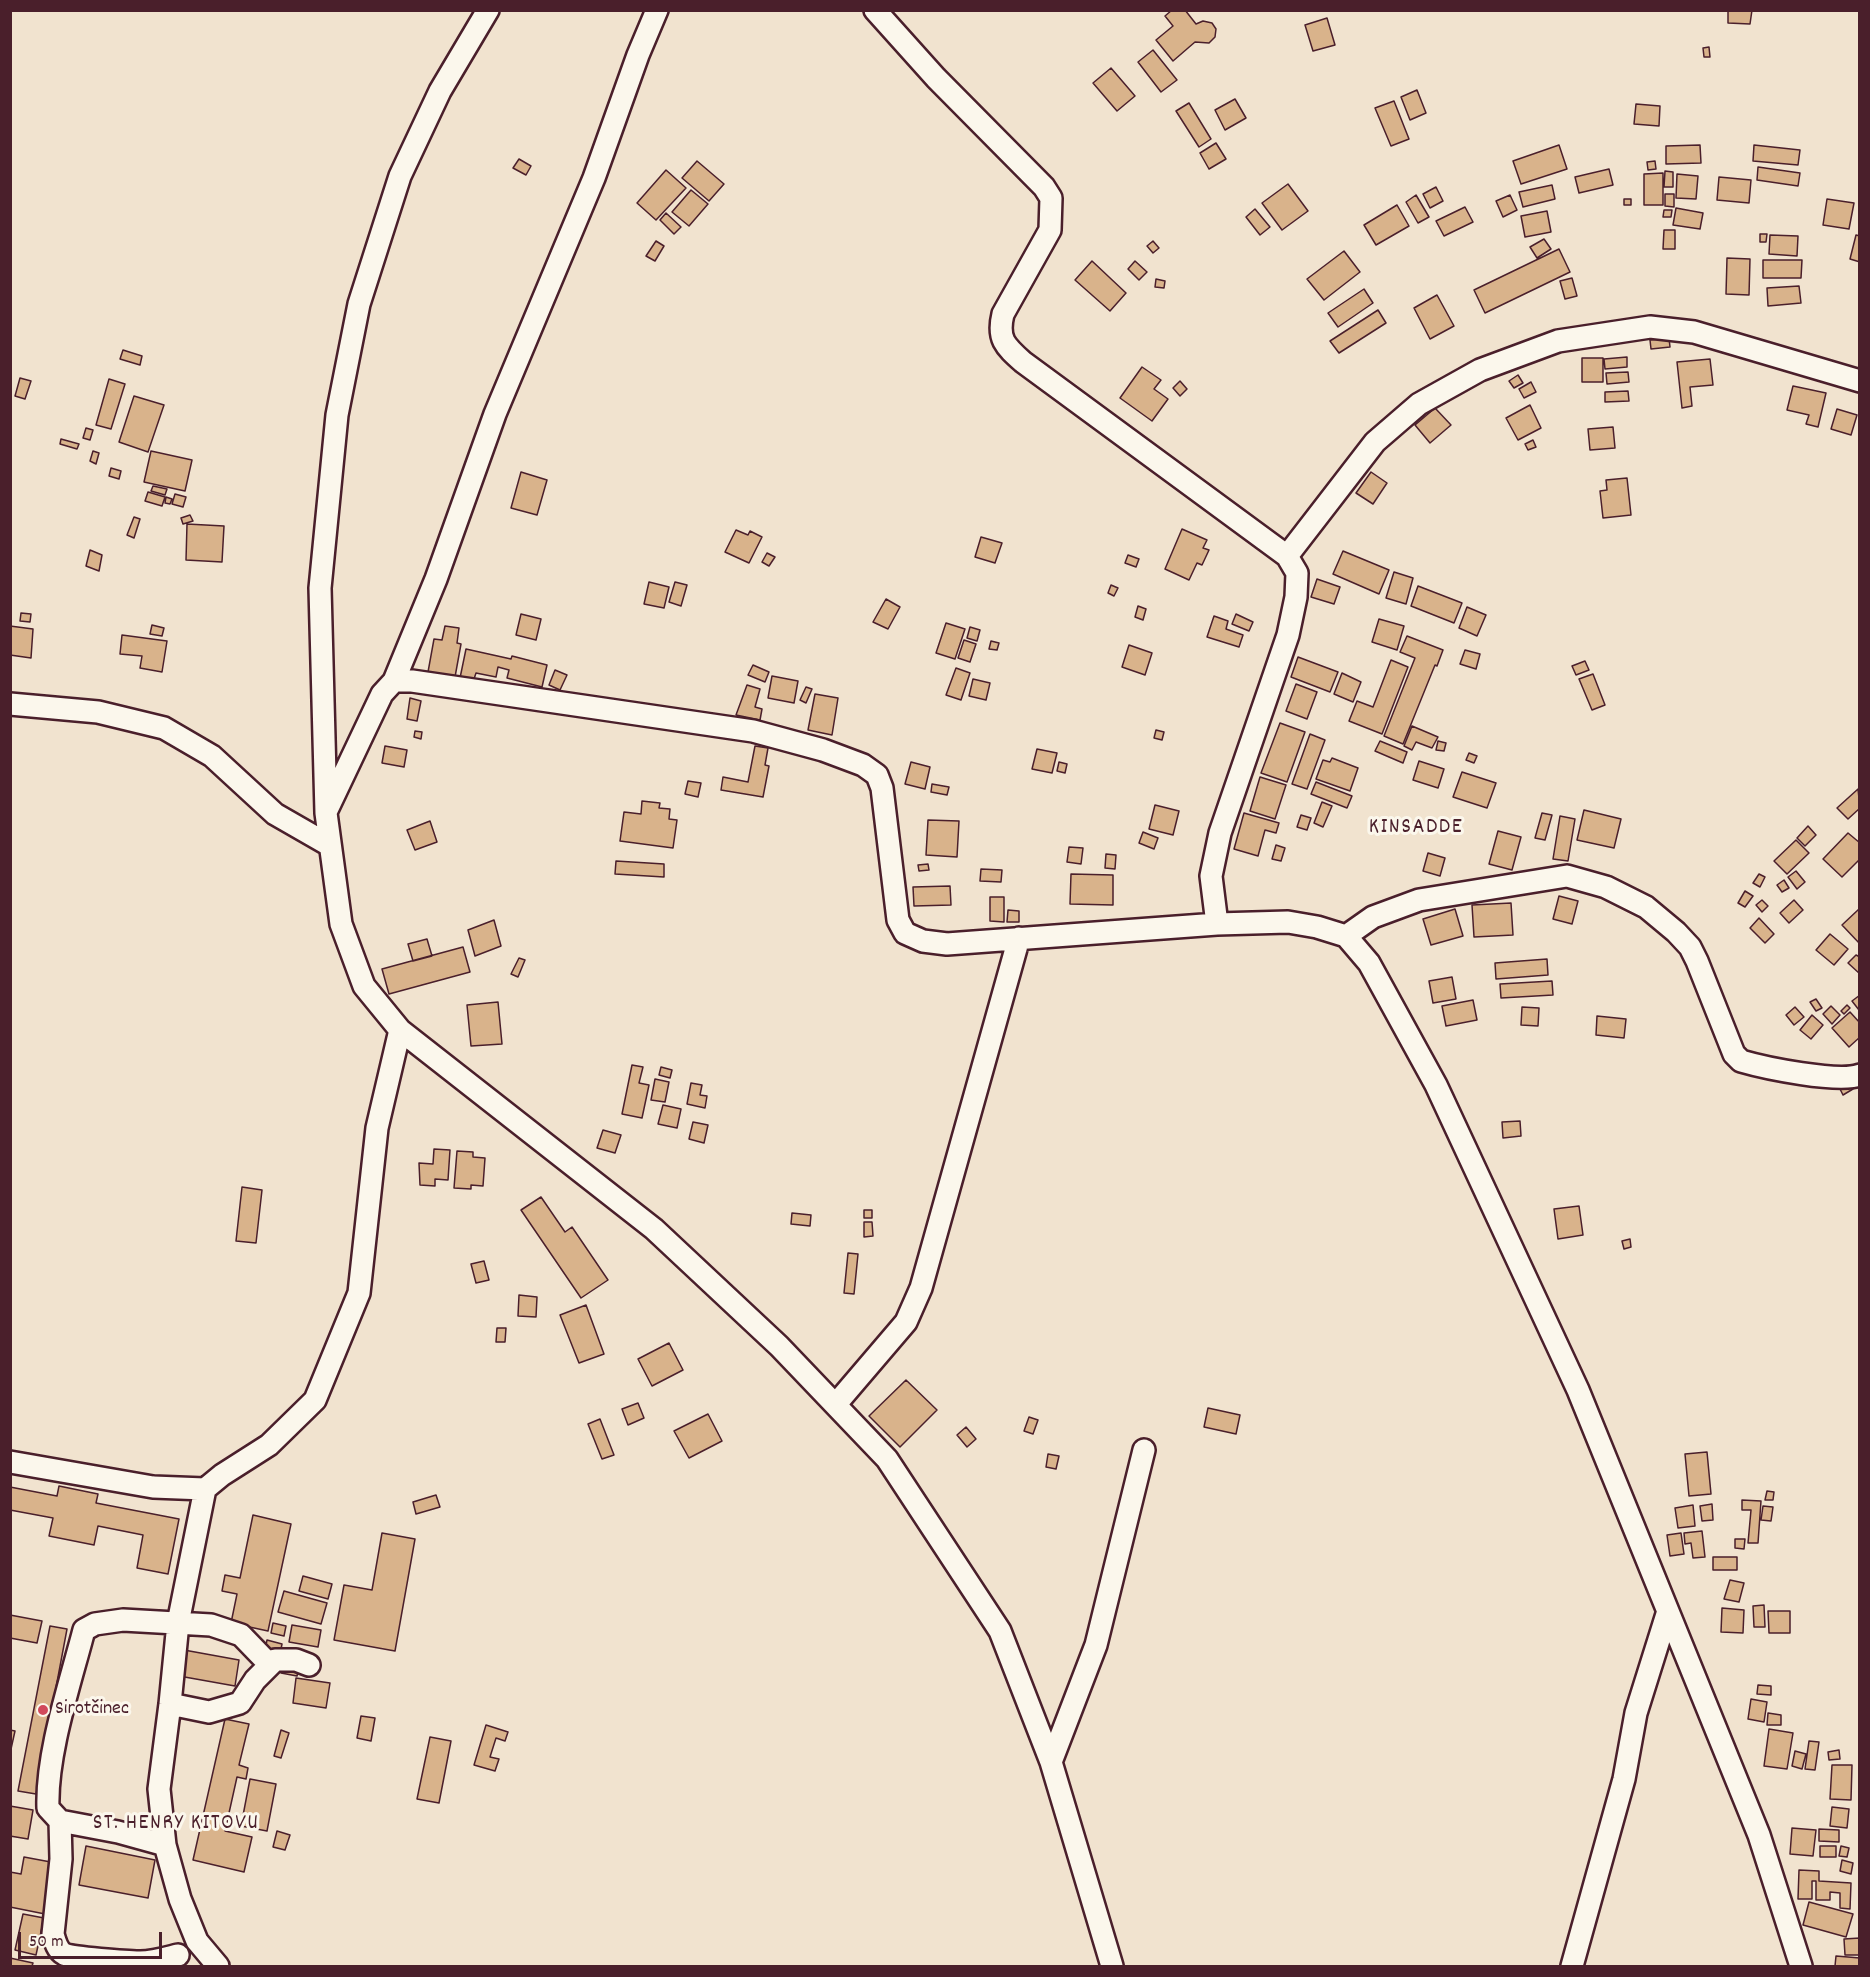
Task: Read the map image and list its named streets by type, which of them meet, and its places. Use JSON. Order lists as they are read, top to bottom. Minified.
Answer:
{"districts":["KINSADDE","ST. HENRY KITOVU"],"places":["Sirotčinec"],"scale_bar":"50 m"}
